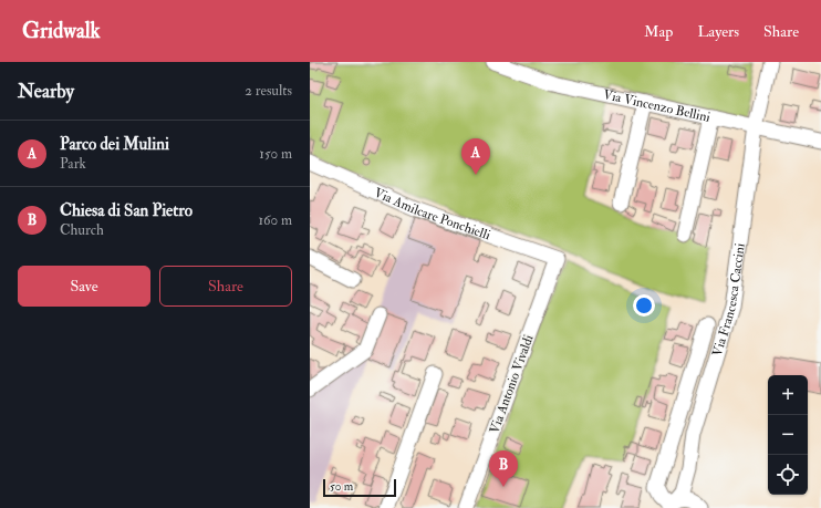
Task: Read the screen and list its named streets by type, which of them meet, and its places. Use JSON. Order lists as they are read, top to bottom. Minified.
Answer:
{"streets":{"street":["Via Vincenzo Bellini","Via Amilcare Ponchielli","Via Francesca Caccini","Via Antonio Vivaldi"]},"crossings":[["Via Vincenzo Bellini","Via Francesca Caccini"],["Via Amilcare Ponchielli","Via Antonio Vivaldi"]],"scale_bar":"50 m","page":{"header":"Gridwalk","nav":["Map","Layers","Share"],"heading":["Nearby","2 results"],"list":[{"mark":"A","name":"Parco dei Mulini","note":"Park","value":"150 m"},{"mark":"B","name":"Chiesa di San Pietro","note":"Church","value":"160 m"}],"pins":["A","B"],"buttons":["Save","Share"],"map_buttons":["+","−"],"scale":"50 m"}}
